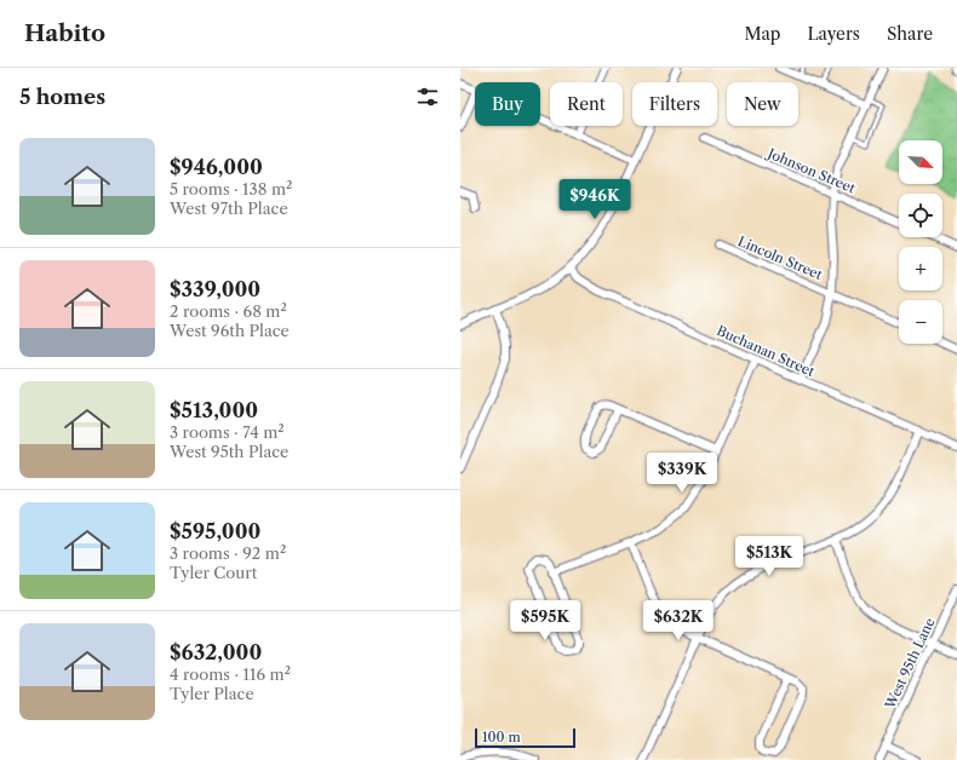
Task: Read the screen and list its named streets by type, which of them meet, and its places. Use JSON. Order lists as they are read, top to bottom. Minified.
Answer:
{"streets":{"street":["Johnson Street","Lincoln Street","Buchanan Street","West 95th Lane"]},"scale_bar":"100 m","north":"bottom right","page":{"header":"Habito","nav":["Map","Layers","Share"],"heading":"5 homes","chip":["Buy","Rent","Filters","New"],"list":[{"name":"$946,000","note":"5 rooms · 138 m² · West 97th Place"},{"name":"$339,000","note":"2 rooms · 68 m² · West 96th Place"},{"name":"$513,000","note":"3 rooms · 74 m² · West 95th Place"},{"name":"$595,000","note":"3 rooms · 92 m² · Tyler Court"},{"name":"$632,000","note":"4 rooms · 116 m² · Tyler Place"}],"map_buttons":["+","−"],"price":["$946K","$339K","$513K","$595K","$632K"],"scale":"100 m"}}
